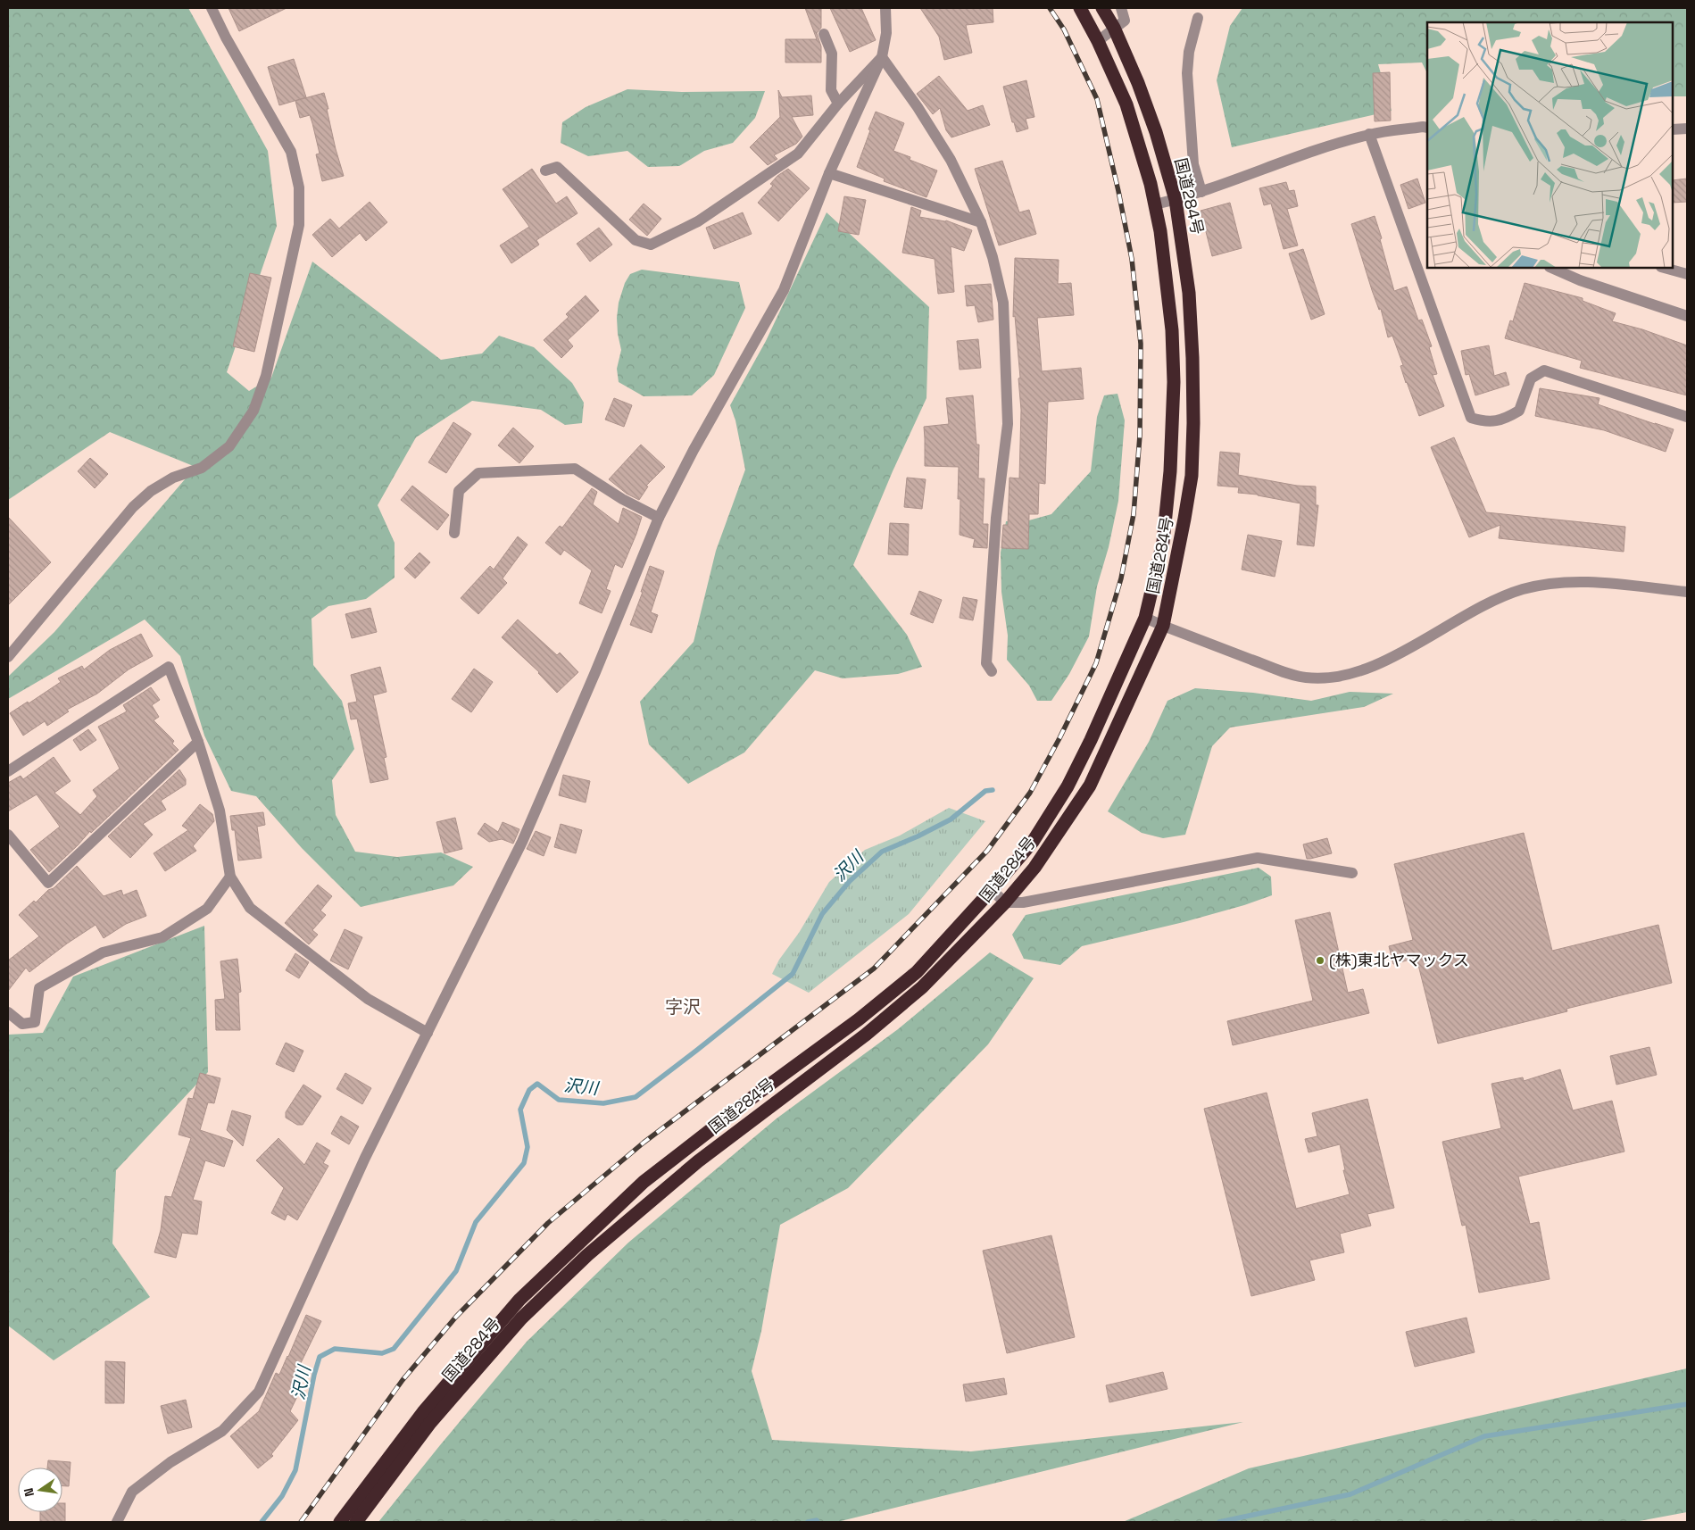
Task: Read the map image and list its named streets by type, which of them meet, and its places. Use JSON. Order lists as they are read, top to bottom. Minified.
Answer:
{"streets":{"highway":["国道284号"]},"districts":["字沢"],"water":["沢川"],"places":["(株)東北ヤマックス"],"north":"left"}
